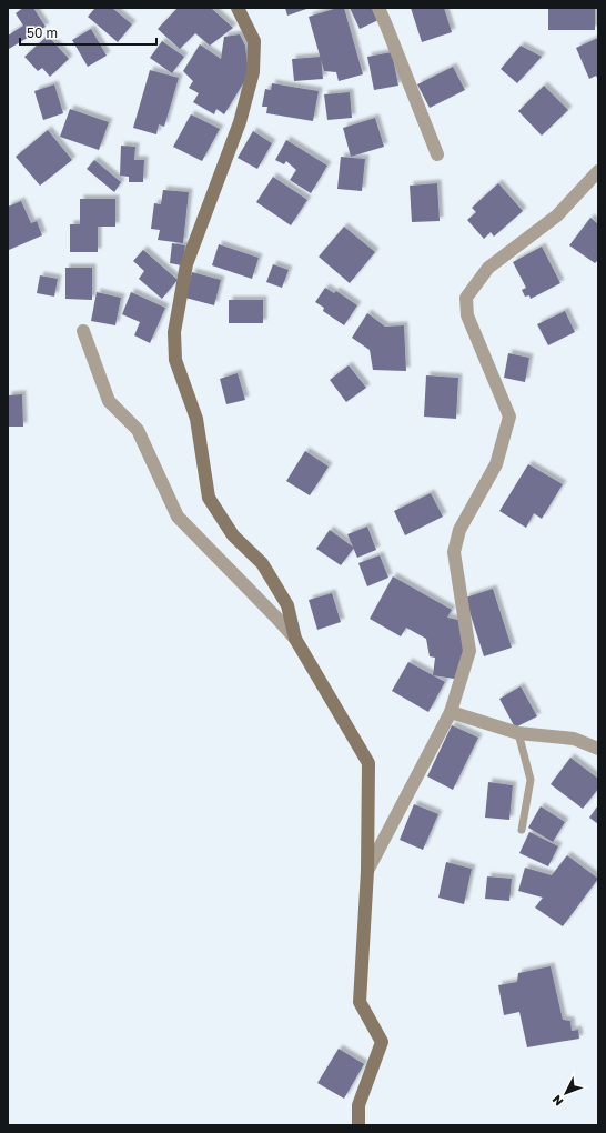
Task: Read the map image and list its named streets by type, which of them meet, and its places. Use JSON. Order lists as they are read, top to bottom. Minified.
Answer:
{"scale_bar":"50 m","north":"bottom left"}
